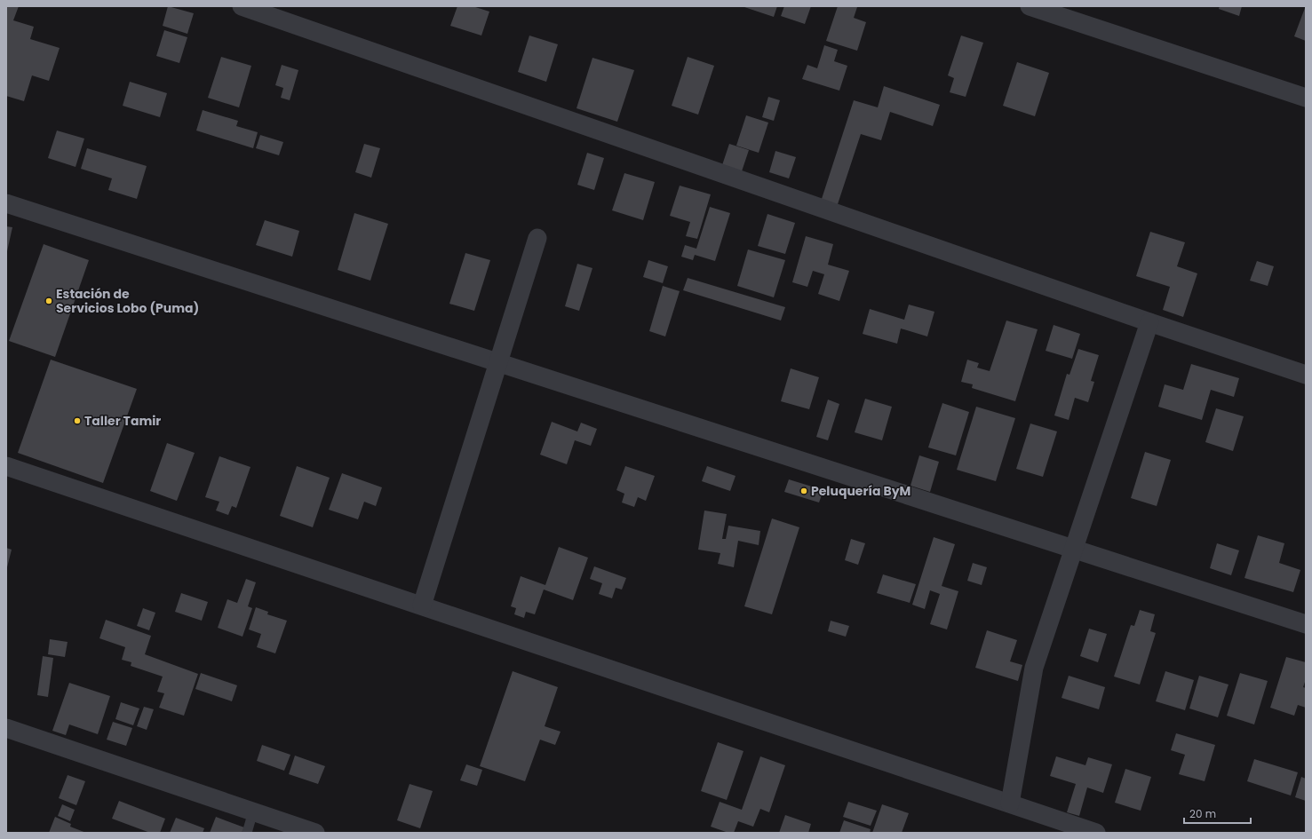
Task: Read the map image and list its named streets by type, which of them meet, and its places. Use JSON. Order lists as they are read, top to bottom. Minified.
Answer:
{"places":["Estación de Servicios Lobo (Puma)","Taller Tamir","Peluquería ByM"],"scale_bar":"20 m"}
